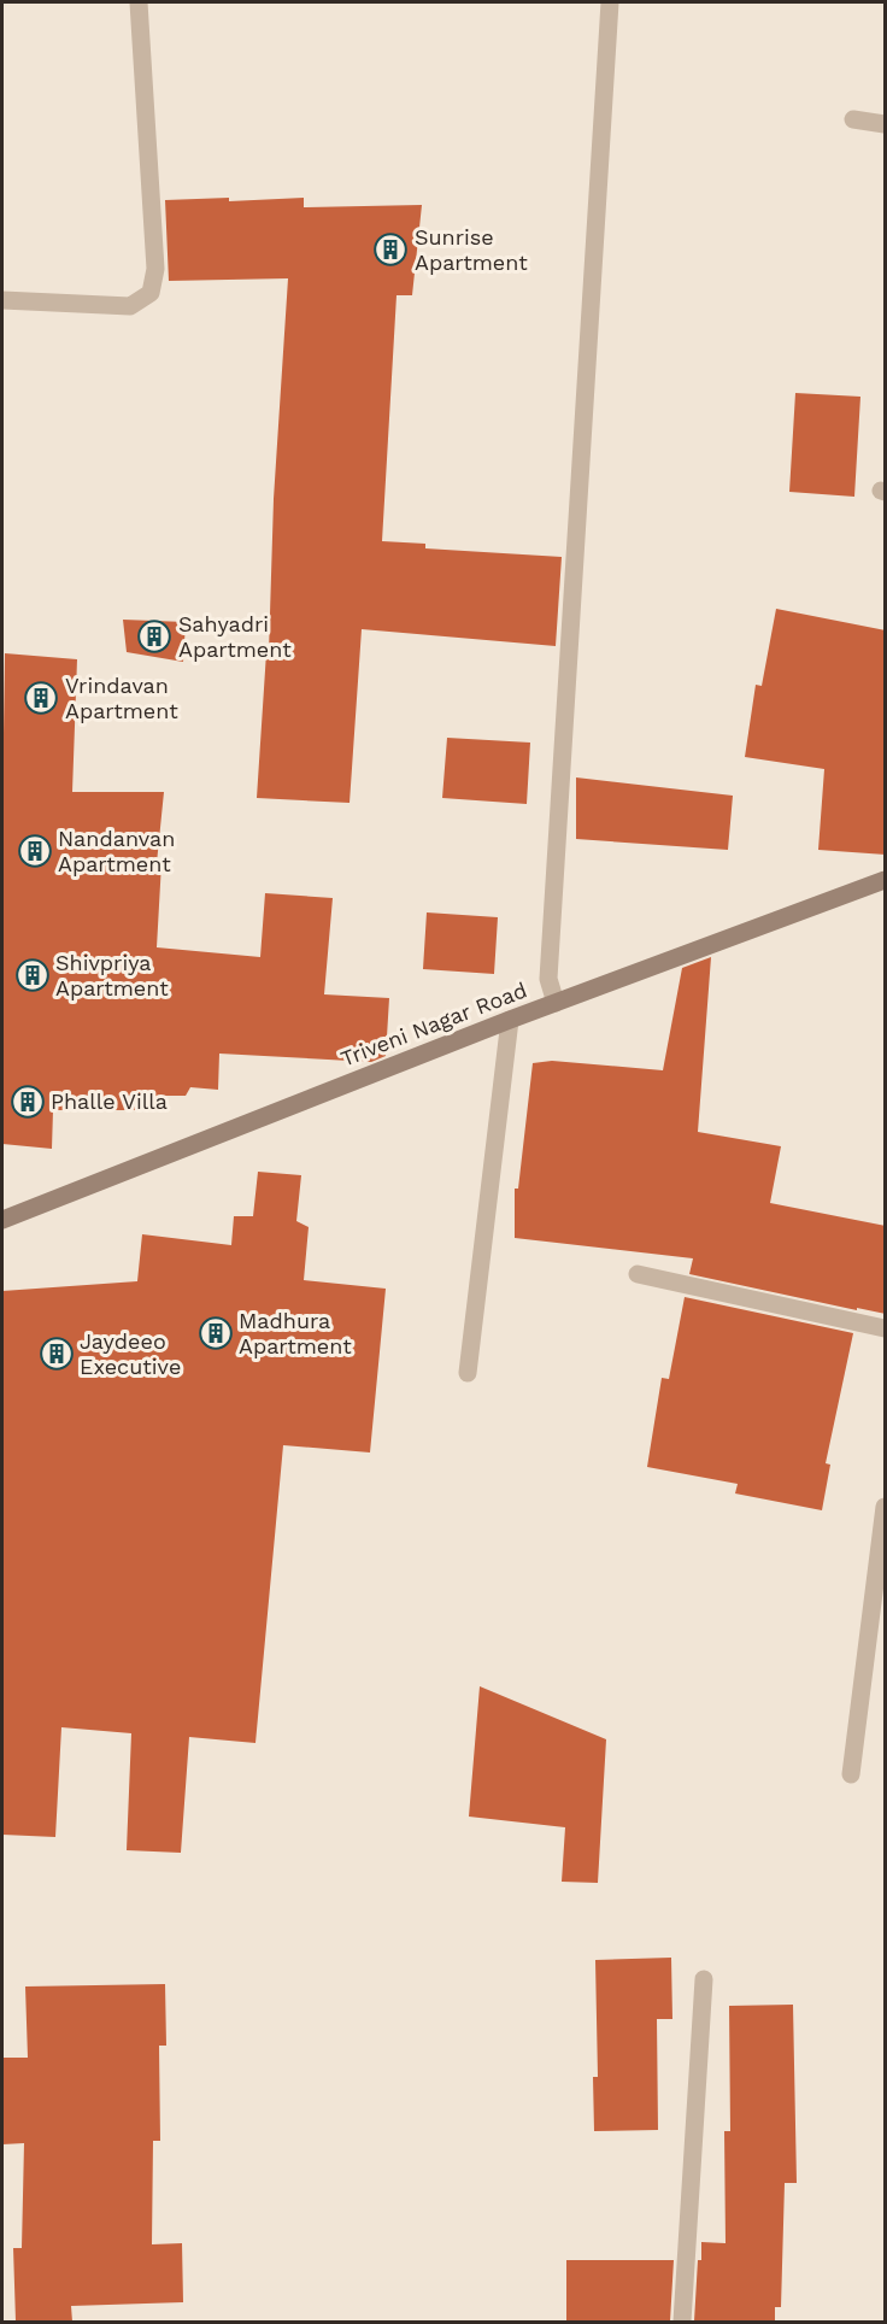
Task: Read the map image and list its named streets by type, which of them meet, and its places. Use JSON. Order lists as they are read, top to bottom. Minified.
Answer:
{"streets":{"street":["Triveni Nagar Road"]},"places":{"building":["Sunrise Apartment","Sahyadri Apartment","Vrindavan Apartment","Nandanvan Apartment","Shivpriya Apartment","Phalle Villa","Madhura Apartment","Jaydeeo Executive"]}}
